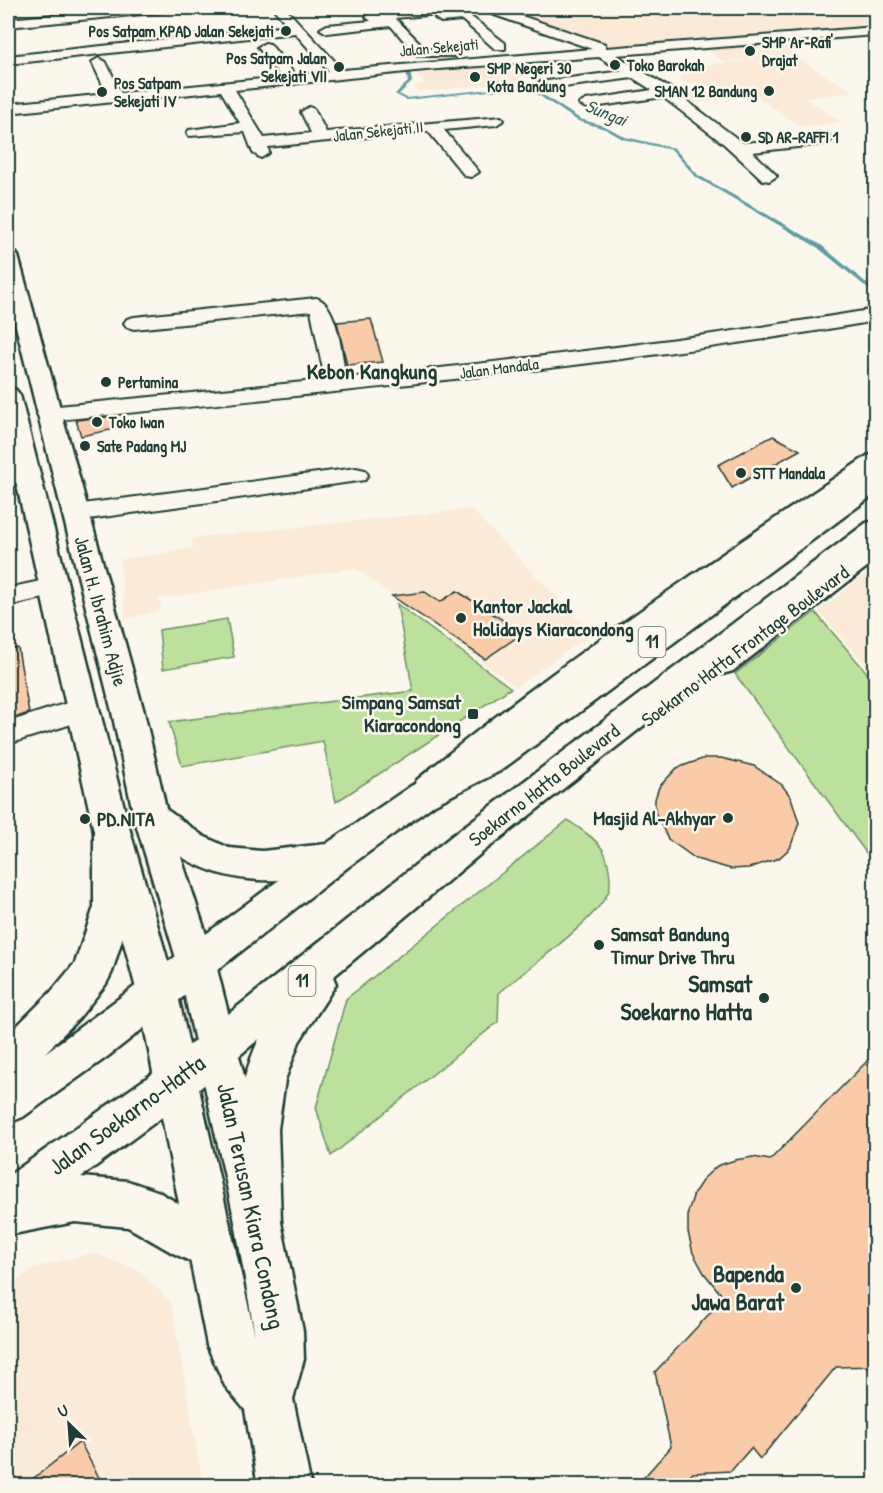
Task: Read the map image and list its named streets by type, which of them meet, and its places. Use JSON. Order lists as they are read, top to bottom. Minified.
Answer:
{"streets":{"main road":["Jalan H. Ibrahim Adjie","11","Soekarno Hatta Frontage Boulevard","Soekarno Hatta Boulevard","Jalan Soekarno-Hatta","Jalan Terusan Kiara Condong"],"street":["Jalan Sekejati","Jalan Sekejati II","Jalan Mandala"]},"crossings":[["Jalan Mandala","Jalan H. Ibrahim Adjie"],["Jalan H. Ibrahim Adjie","11"],["Jalan H. Ibrahim Adjie","Jalan Soekarno-Hatta"],["Jalan H. Ibrahim Adjie","Jalan Terusan Kiara Condong"],["11","Jalan Terusan Kiara Condong"],["Soekarno Hatta Frontage Boulevard","Soekarno Hatta Boulevard"],["Soekarno Hatta Boulevard","Jalan Soekarno-Hatta"],["Soekarno Hatta Boulevard","Jalan Terusan Kiara Condong"],["Jalan Soekarno-Hatta","Jalan Terusan Kiara Condong"]],"districts":["Kebon Kangkung"],"water":["Sungai"],"places":{"other":["Pos Satpam KPAD Jalan Sekejati","SMP Ar-Rafi' Drajat","Toko Barokah","Pos Satpam Jalan Sekejati VII","SMP Negeri 30 Kota Bandung","SMAN 12 Bandung","Pos Satpam Sekejati IV","SD AR-RAFFI 1","Pertamina","Toko Iwan","Sate Padang MJ","STT Mandala","Kantor Jackal Holidays Kiaracondong","Masjid Al-Akhyar","PD.NITA","Samsat Bandung Timur Drive Thru","Samsat Soekarno Hatta","Bapenda Jawa Barat"],"transit":["Simpang Samsat Kiaracondong"]},"north":"top left"}
